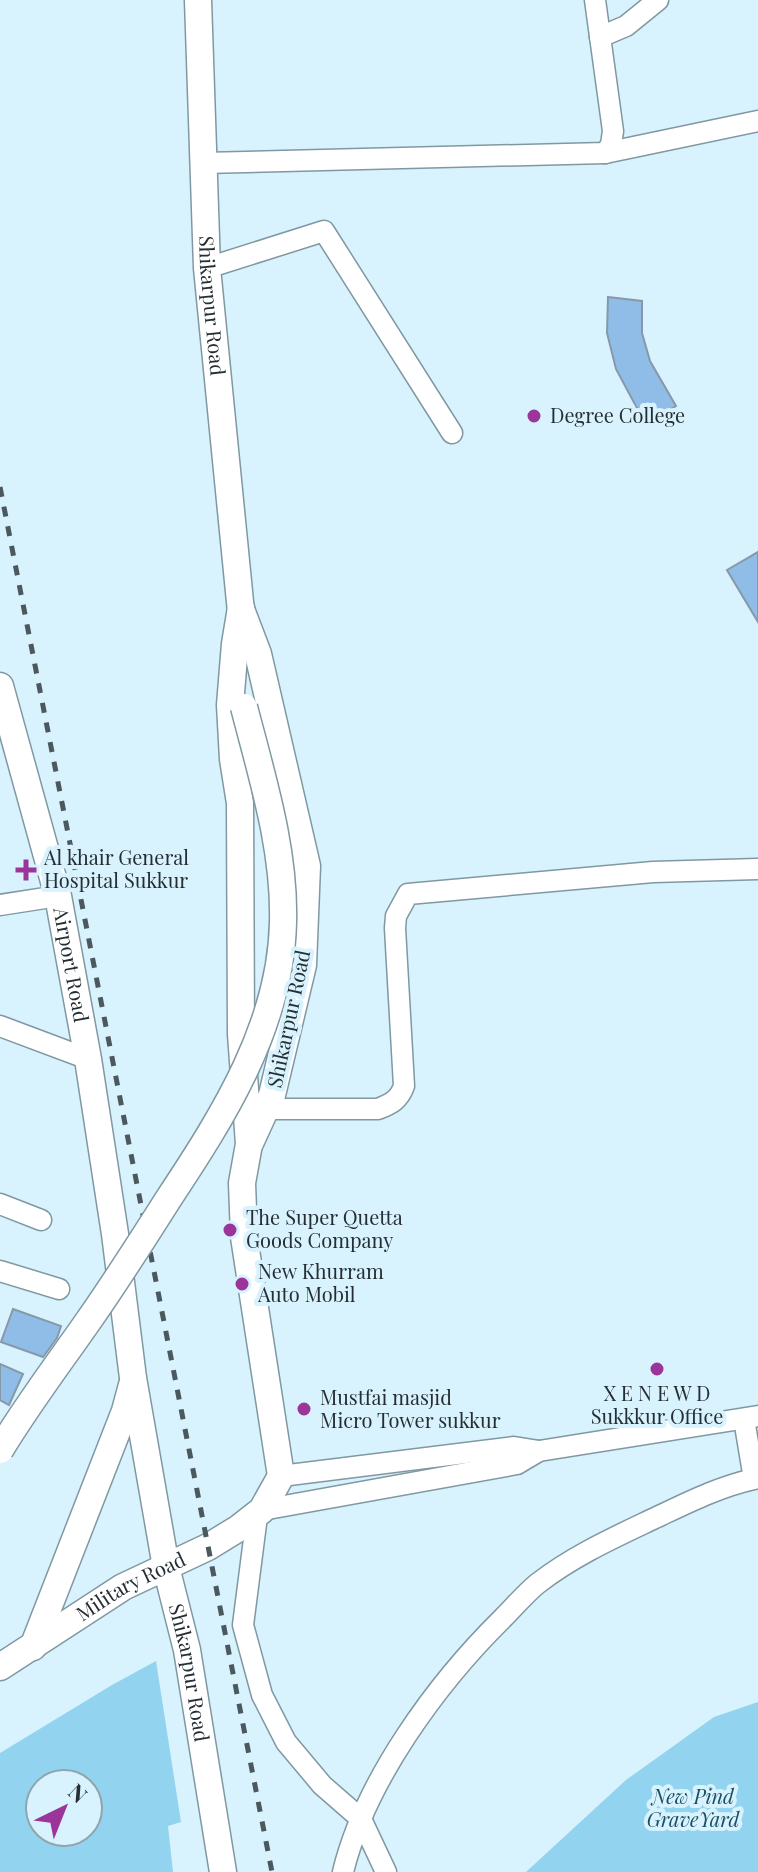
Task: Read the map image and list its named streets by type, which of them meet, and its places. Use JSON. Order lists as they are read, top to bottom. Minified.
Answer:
{"streets":{"main road":["Shikarpur Road","Airport Road","Military Road"]},"crossings":[["Shikarpur Road","Airport Road"],["Shikarpur Road","Military Road"]],"parks":["New Pind GraveYard"],"places":{"other":["Degree College","The Super Quetta Goods Company","New Khurram Auto Mobil","X E N E W D Sukkkur Office","Mustfai masjid Micro Tower sukkur"],"health":["Al khair General Hospital Sukkur"]},"north":"top right"}
